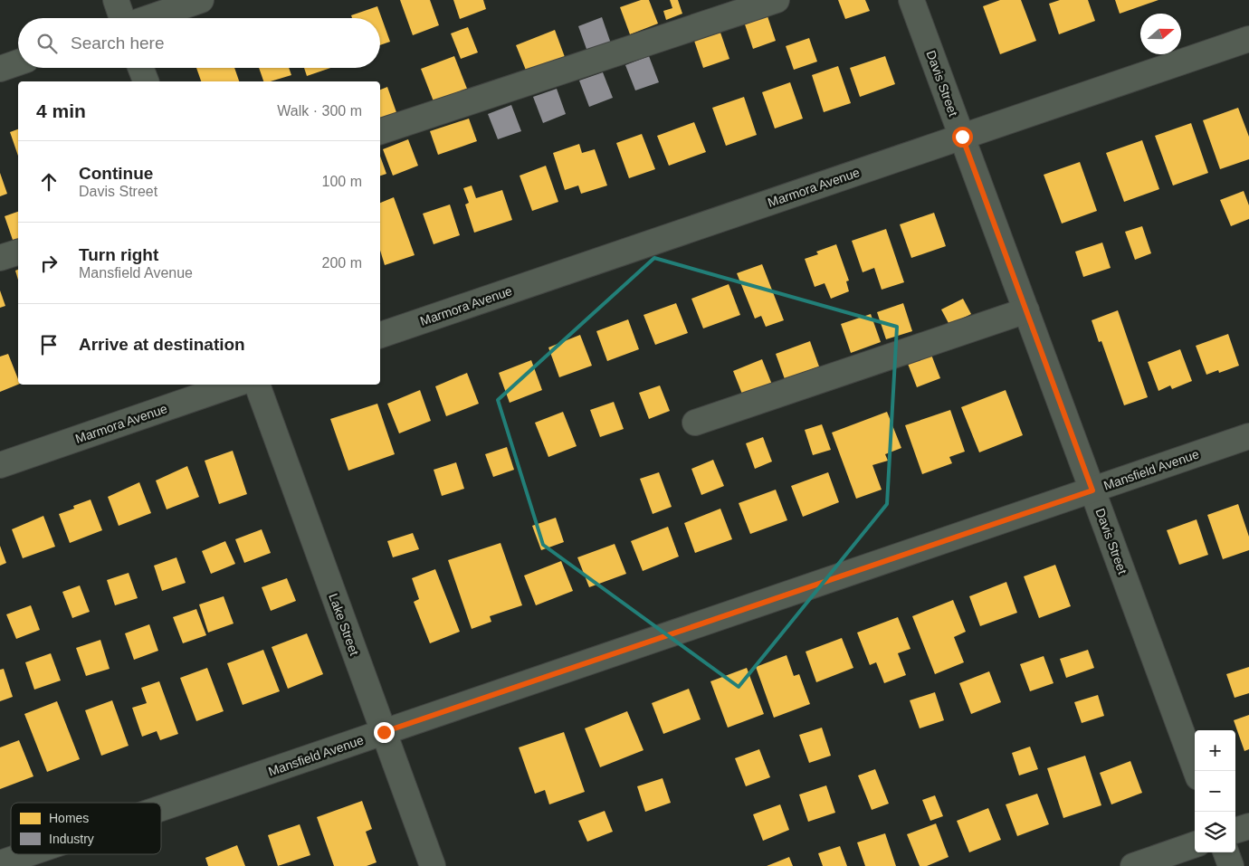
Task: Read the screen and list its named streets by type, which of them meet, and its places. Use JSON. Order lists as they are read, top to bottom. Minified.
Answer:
{"streets":{"street":["Davis Street","Marmora Avenue","Mansfield Avenue","Lake Street"]},"crossings":[["Davis Street","Marmora Avenue"],["Davis Street","Mansfield Avenue"],["Mansfield Avenue","Lake Street"]],"legend":["Homes","Industry"],"north":"right","page":{"search":"Search here","heading":["4 min","Walk · 300 m"],"list":[["Continue","Davis Street","100 m"],["Turn right","Mansfield Avenue","200 m"],"Arrive at destination"],"map_buttons":["+","−"]}}
